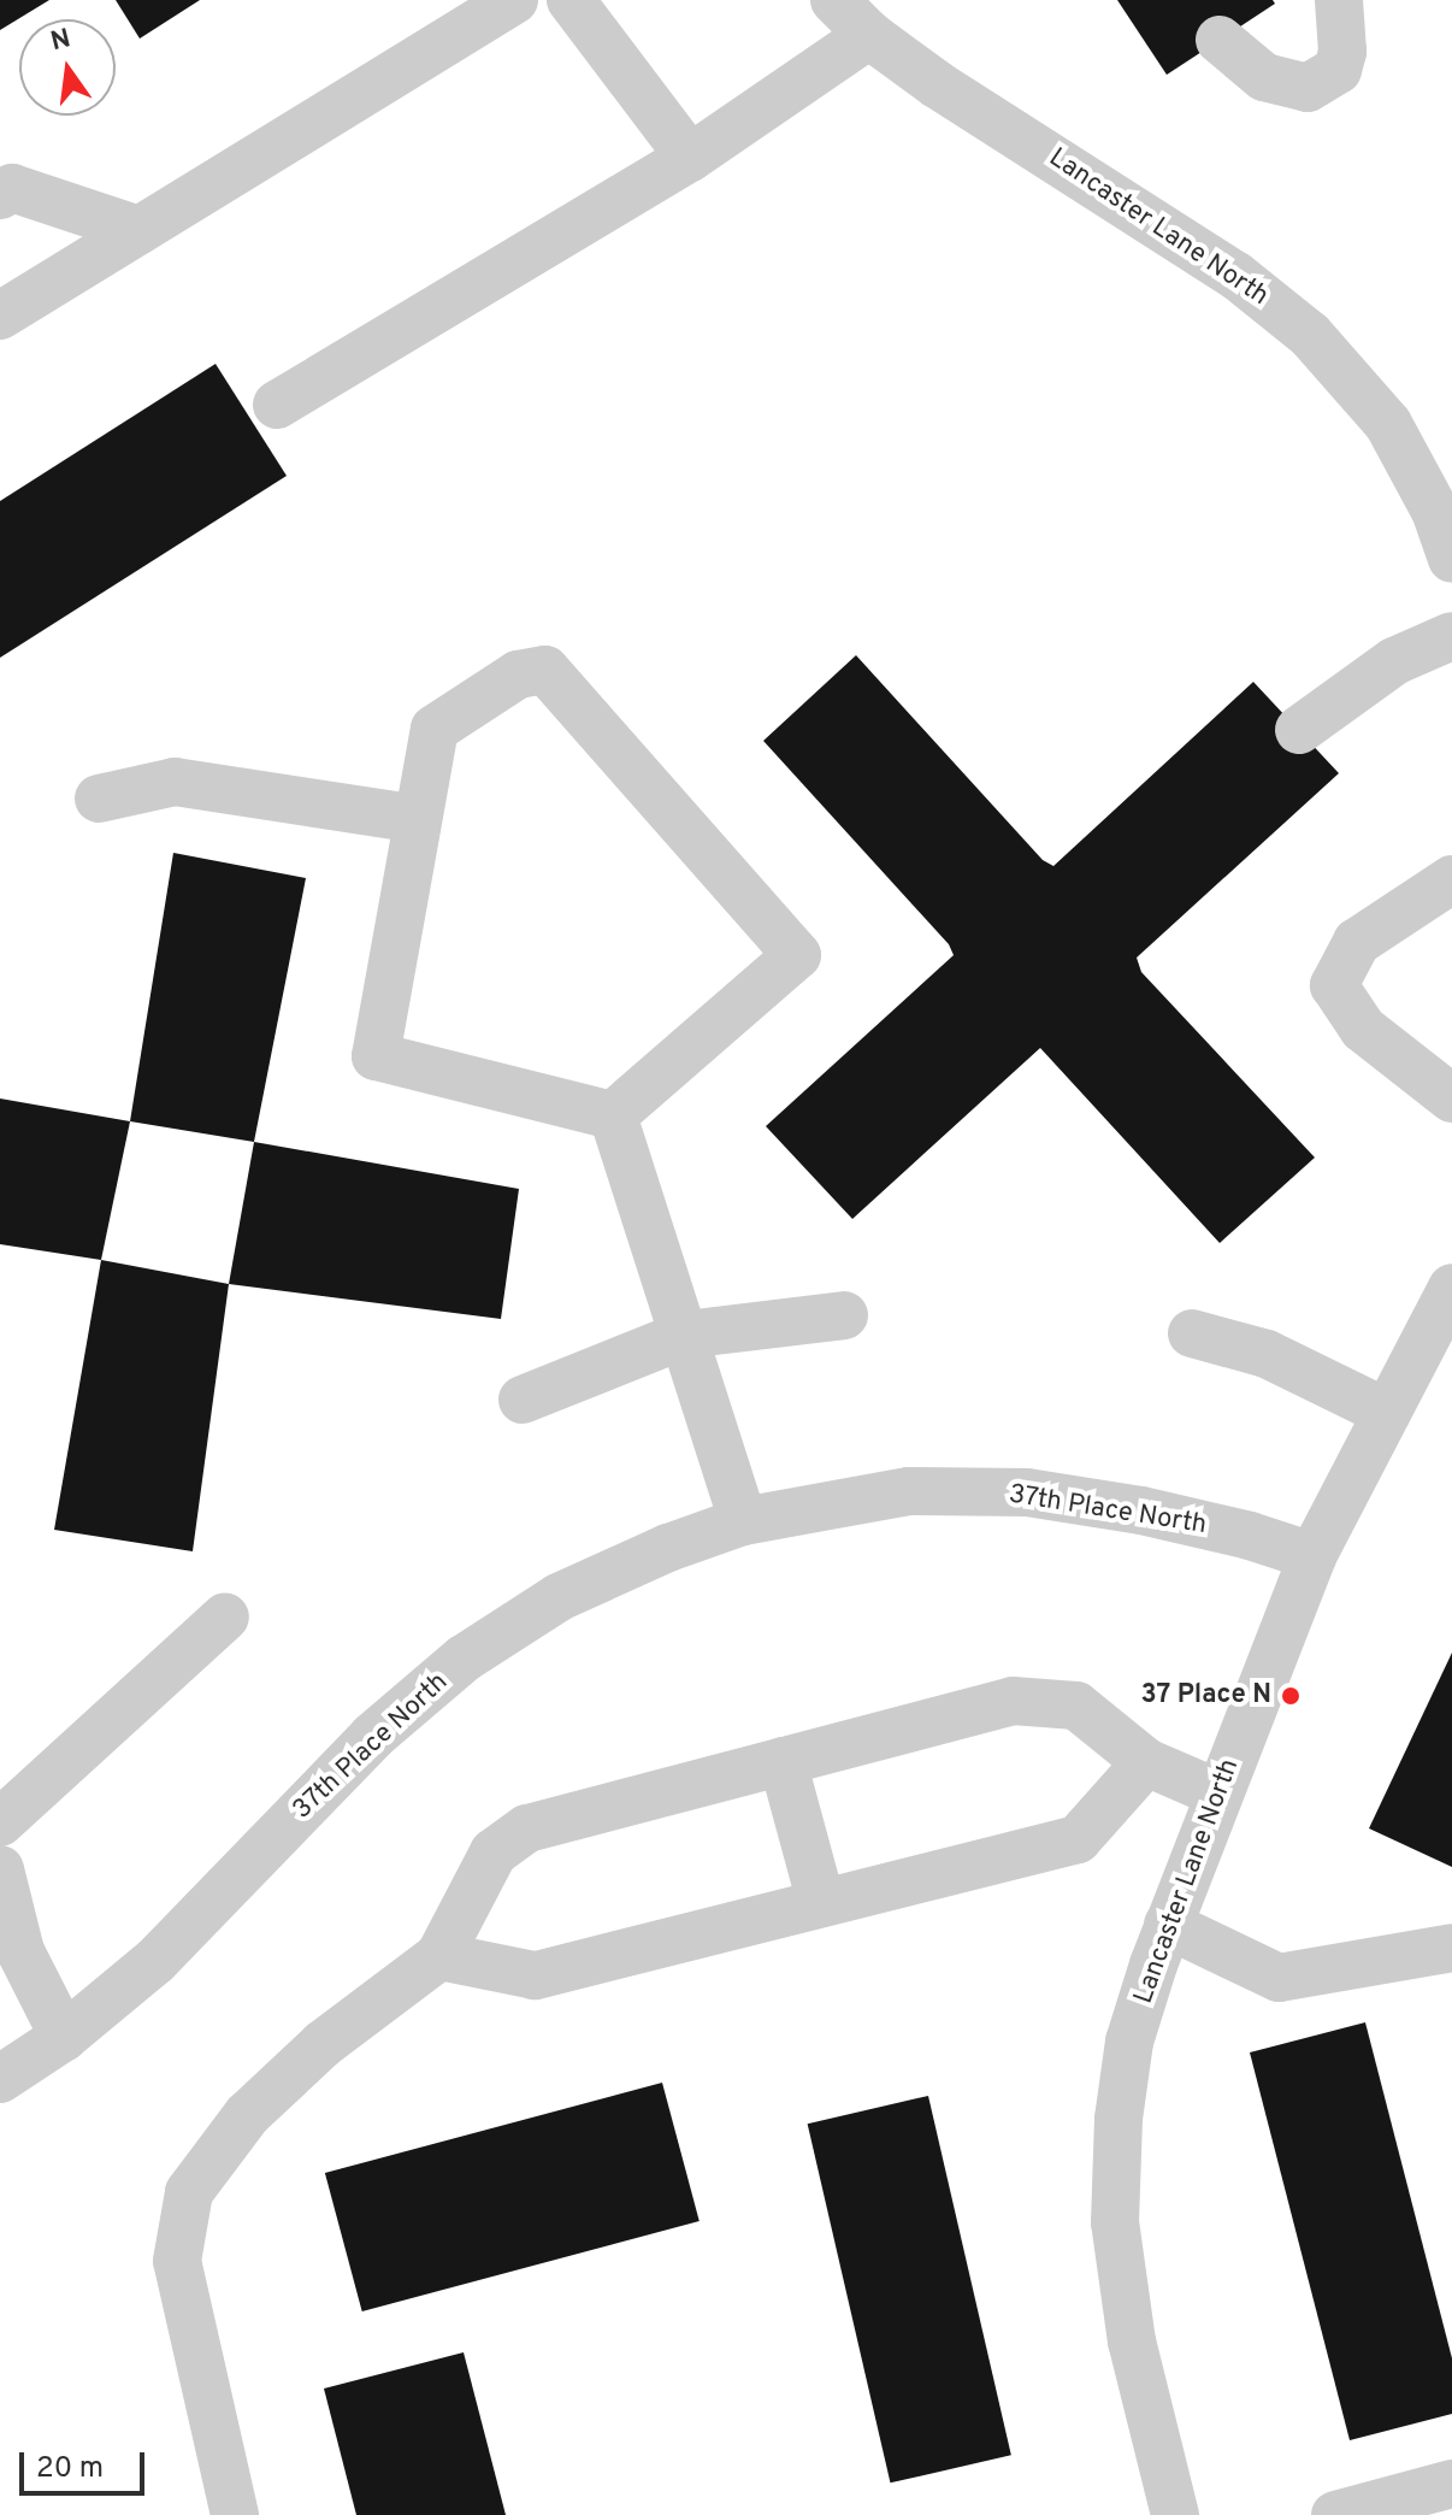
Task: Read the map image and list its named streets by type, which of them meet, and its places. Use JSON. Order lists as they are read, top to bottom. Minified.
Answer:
{"streets":{"street":["Lancaster Lane North","37th Place North"]},"crossings":[["Lancaster Lane North","37th Place North"]],"places":["37 Place N"],"scale_bar":"20 m","north":"top"}
